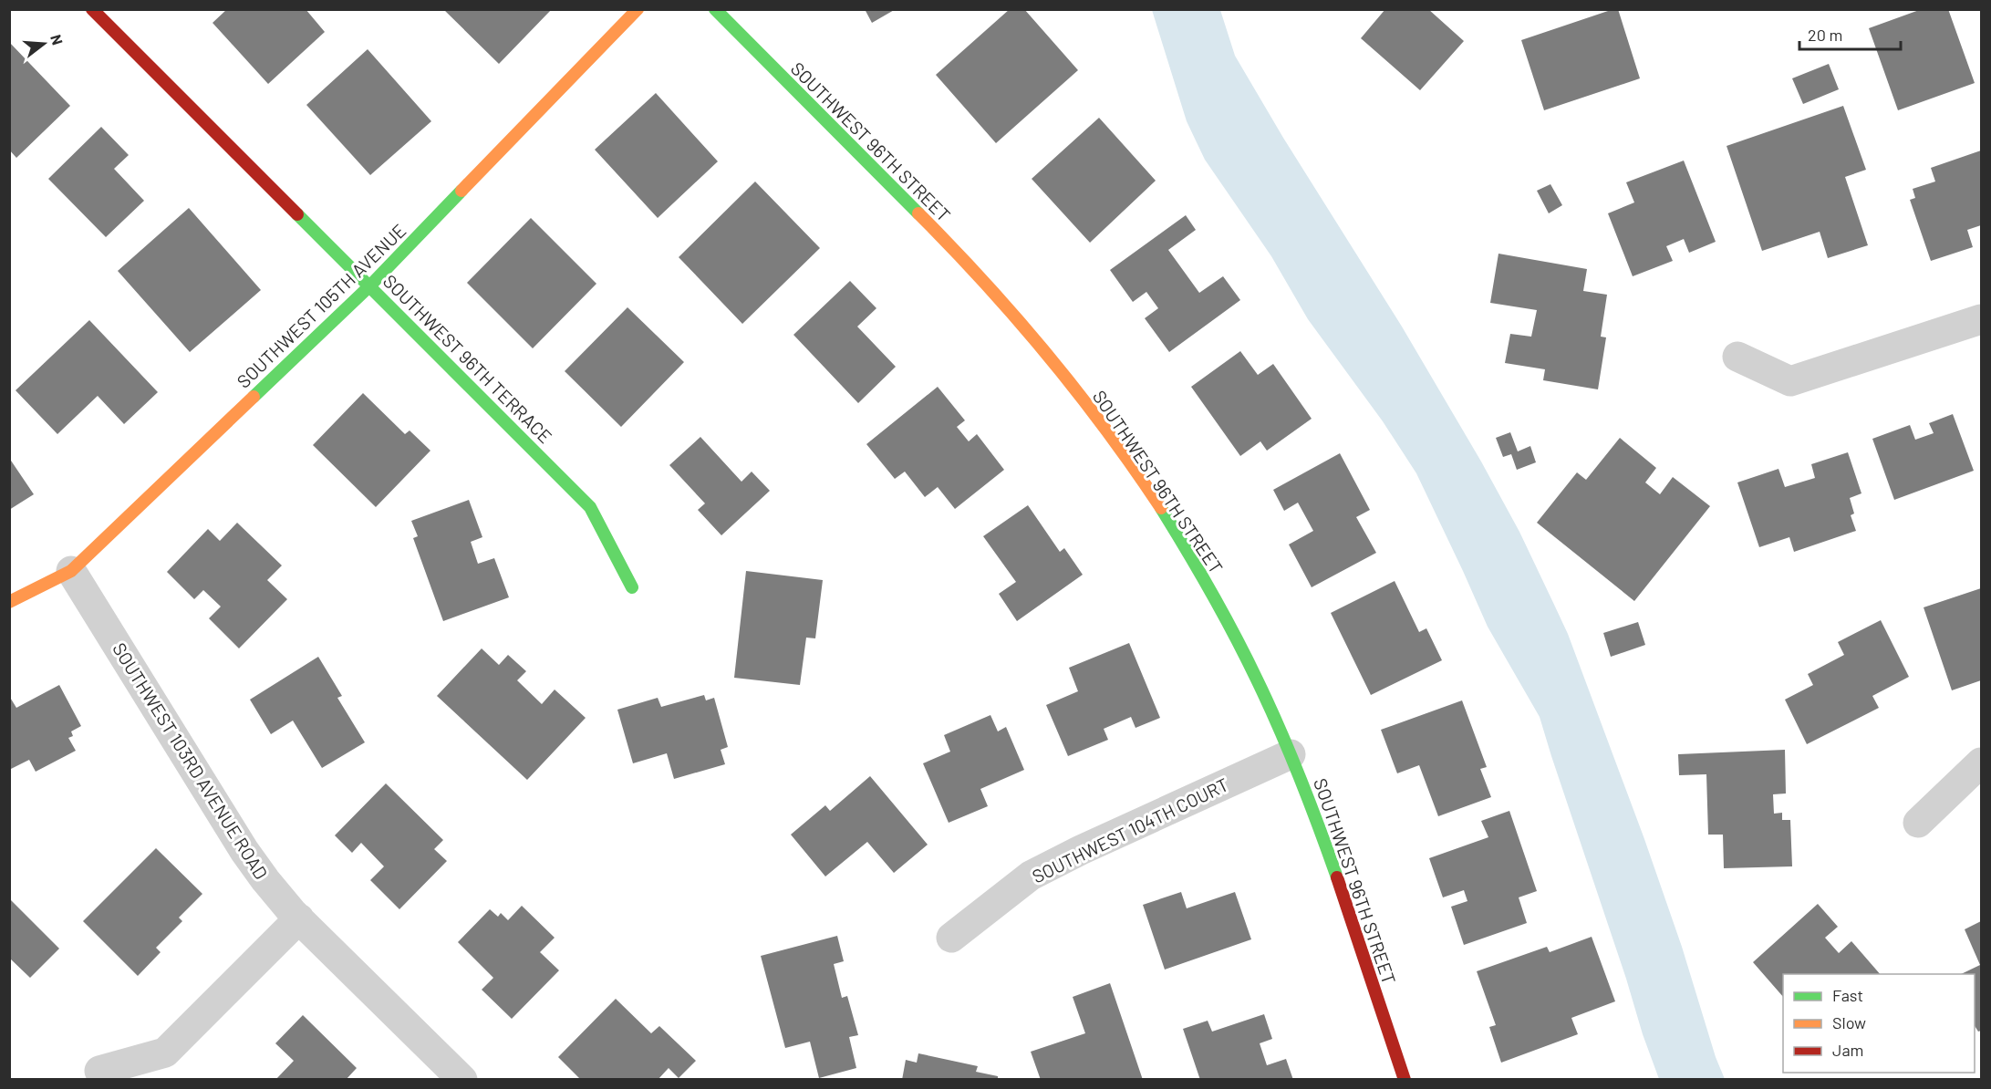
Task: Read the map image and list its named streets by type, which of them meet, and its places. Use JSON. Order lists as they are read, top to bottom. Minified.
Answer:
{"streets":{"street":["SOUTHWEST 96TH STREET","SOUTHWEST 105TH AVENUE","SOUTHWEST 96TH TERRACE","SOUTHWEST 103RD AVENUE ROAD","SOUTHWEST 104TH COURT"]},"crossings":[["SOUTHWEST 96TH STREET","SOUTHWEST 104TH COURT"],["SOUTHWEST 105TH AVENUE","SOUTHWEST 96TH TERRACE"],["SOUTHWEST 105TH AVENUE","SOUTHWEST 103RD AVENUE ROAD"]],"legend":["Fast","Slow","Jam"],"scale_bar":"20 m","north":"right"}
